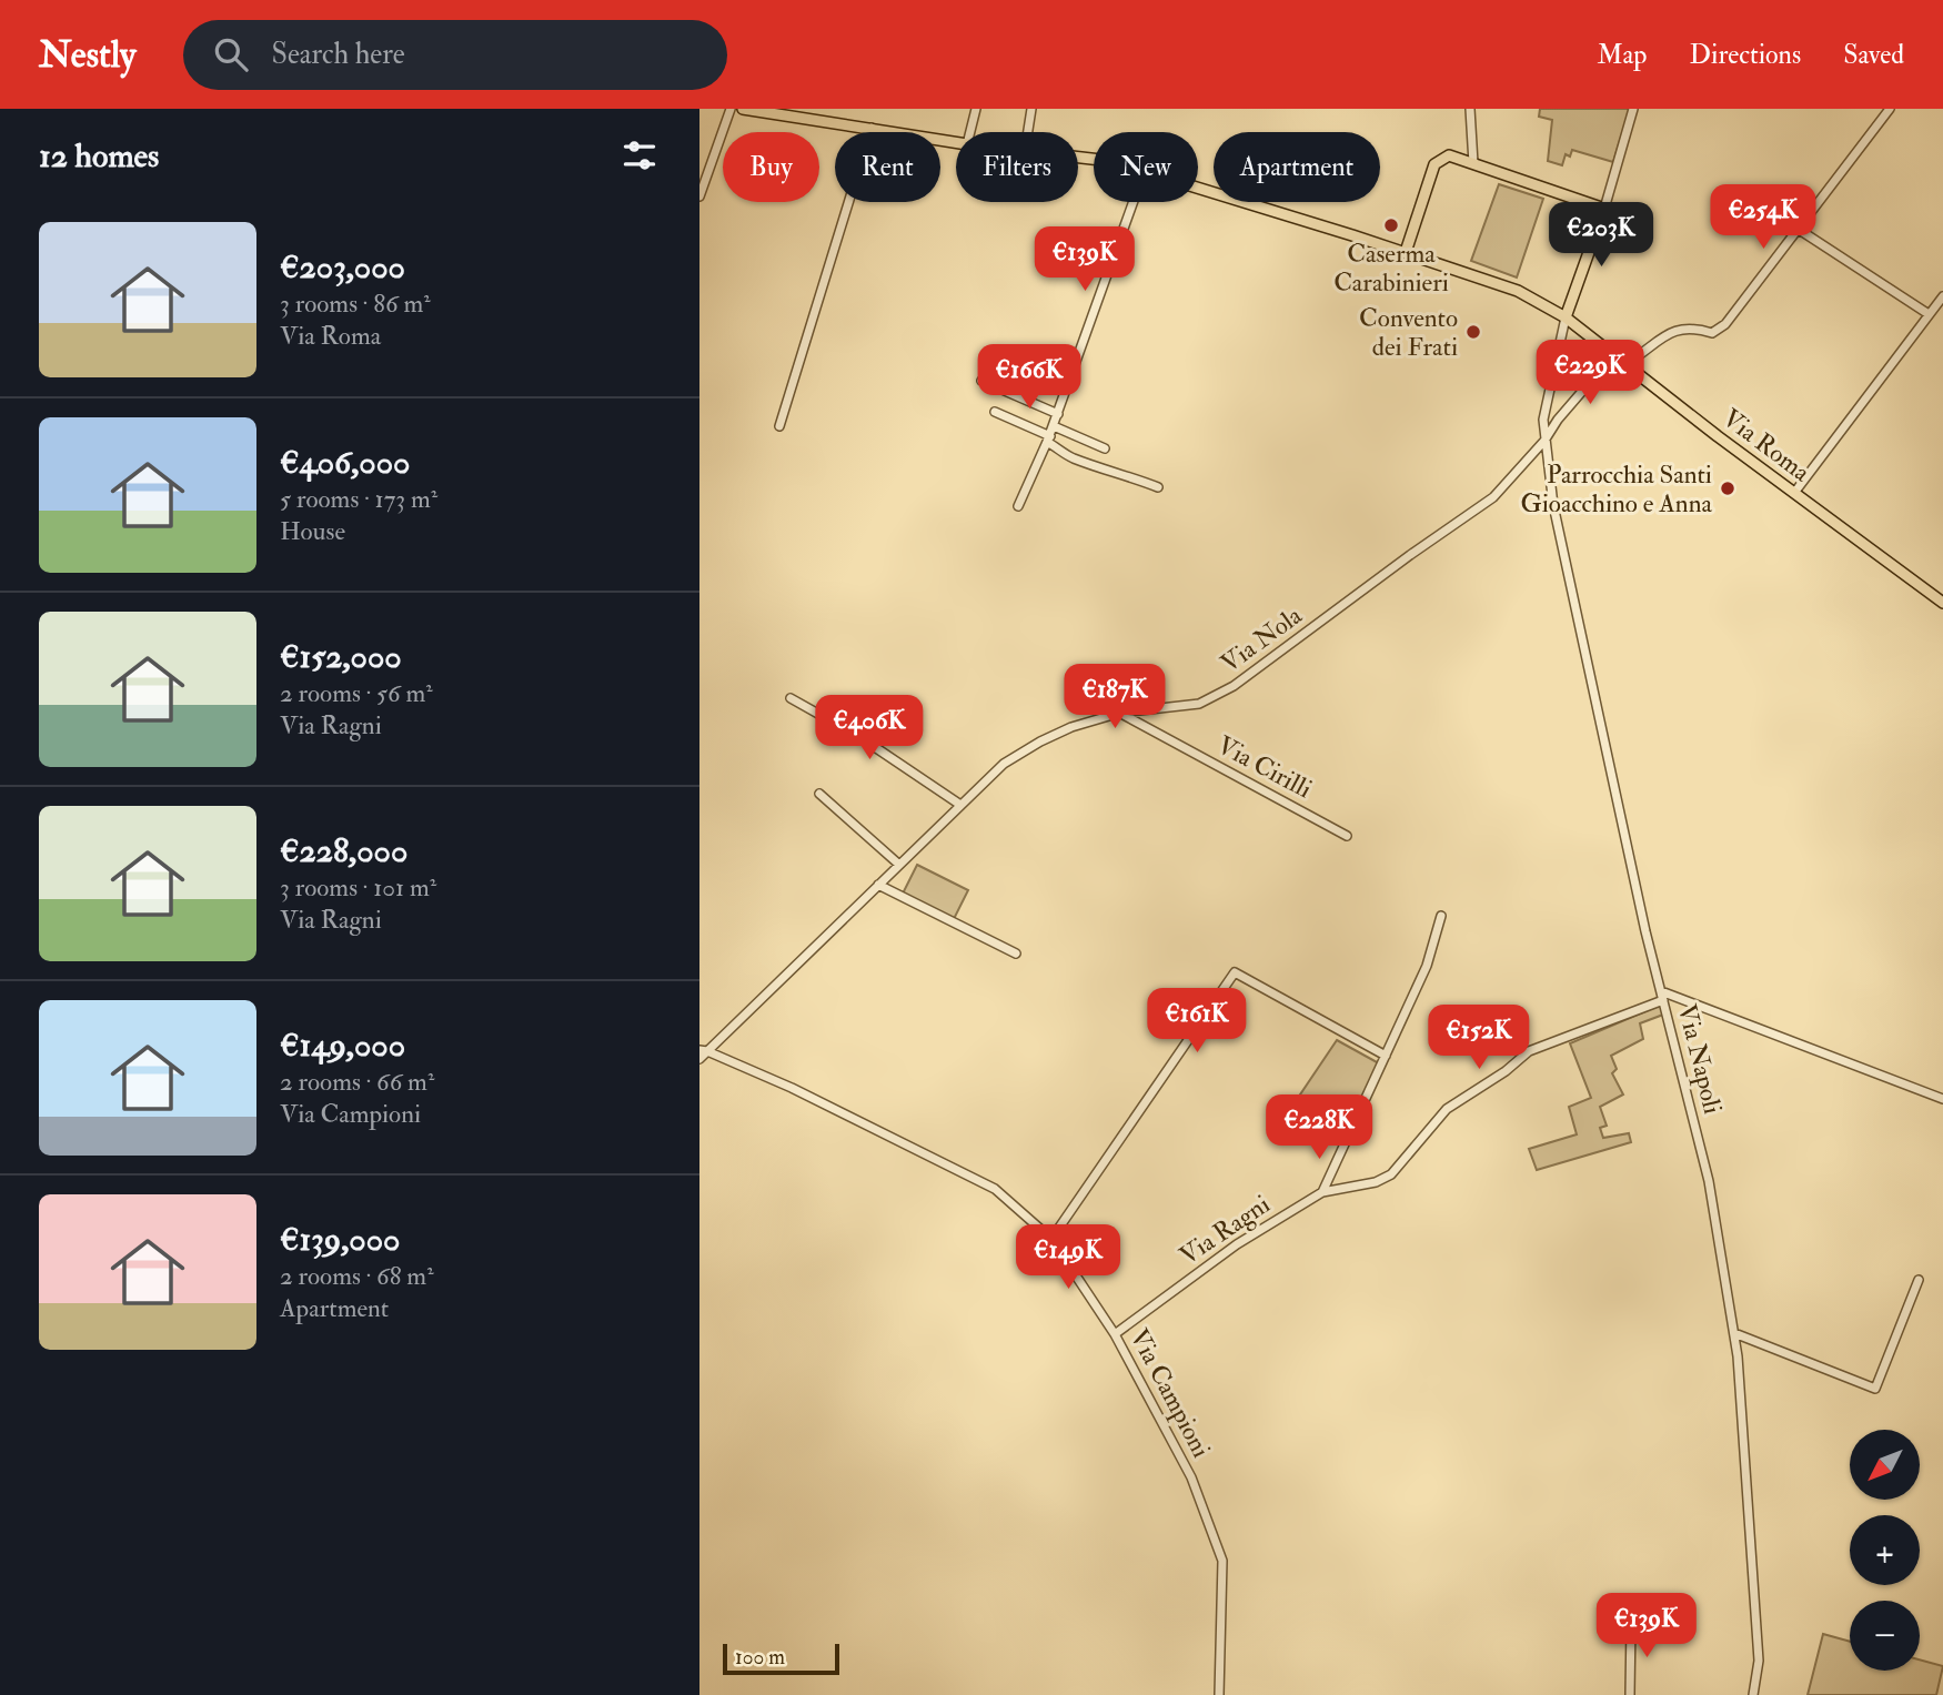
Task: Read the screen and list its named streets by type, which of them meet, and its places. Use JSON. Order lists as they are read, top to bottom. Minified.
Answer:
{"streets":{"main road":["Via Roma"],"street":["Via Nola","Via Cirilli","Via Napoli","Via Ragni","Via Campioni"]},"crossings":[["Via Roma","Via Nola"],["Via Roma","Via Napoli"],["Via Nola","Via Cirilli"],["Via Nola","Via Napoli"],["Via Nola","Via Campioni"],["Via Napoli","Via Ragni"],["Via Ragni","Via Campioni"]],"places":["Caserma Carabinieri","Convento dei Frati","Parrocchia Santi Gioacchino e Anna"],"scale_bar":"100 m","north":"bottom left","page":{"header":"Nestly","search":"Search here","nav":["Map","Directions","Saved"],"heading":"12 homes","chip":["Buy","Rent","Filters","New","Apartment"],"price":["€254K","€203K","€139K","€229K","€166K","€187K","€406K","€161K","€152K","€228K","€149K","€139K"],"list":[{"name":"€203,000","note":"3 rooms · 86 m² · Via Roma"},{"name":"€406,000","note":"5 rooms · 173 m² · House"},{"name":"€152,000","note":"2 rooms · 56 m² · Via Ragni"},{"name":"€228,000","note":"3 rooms · 101 m² · Via Ragni"},{"name":"€149,000","note":"2 rooms · 66 m² · Via Campioni"},{"name":"€139,000","note":"2 rooms · 68 m² · Apartment"}],"map_buttons":["+","−"],"scale":"100 m"}}
